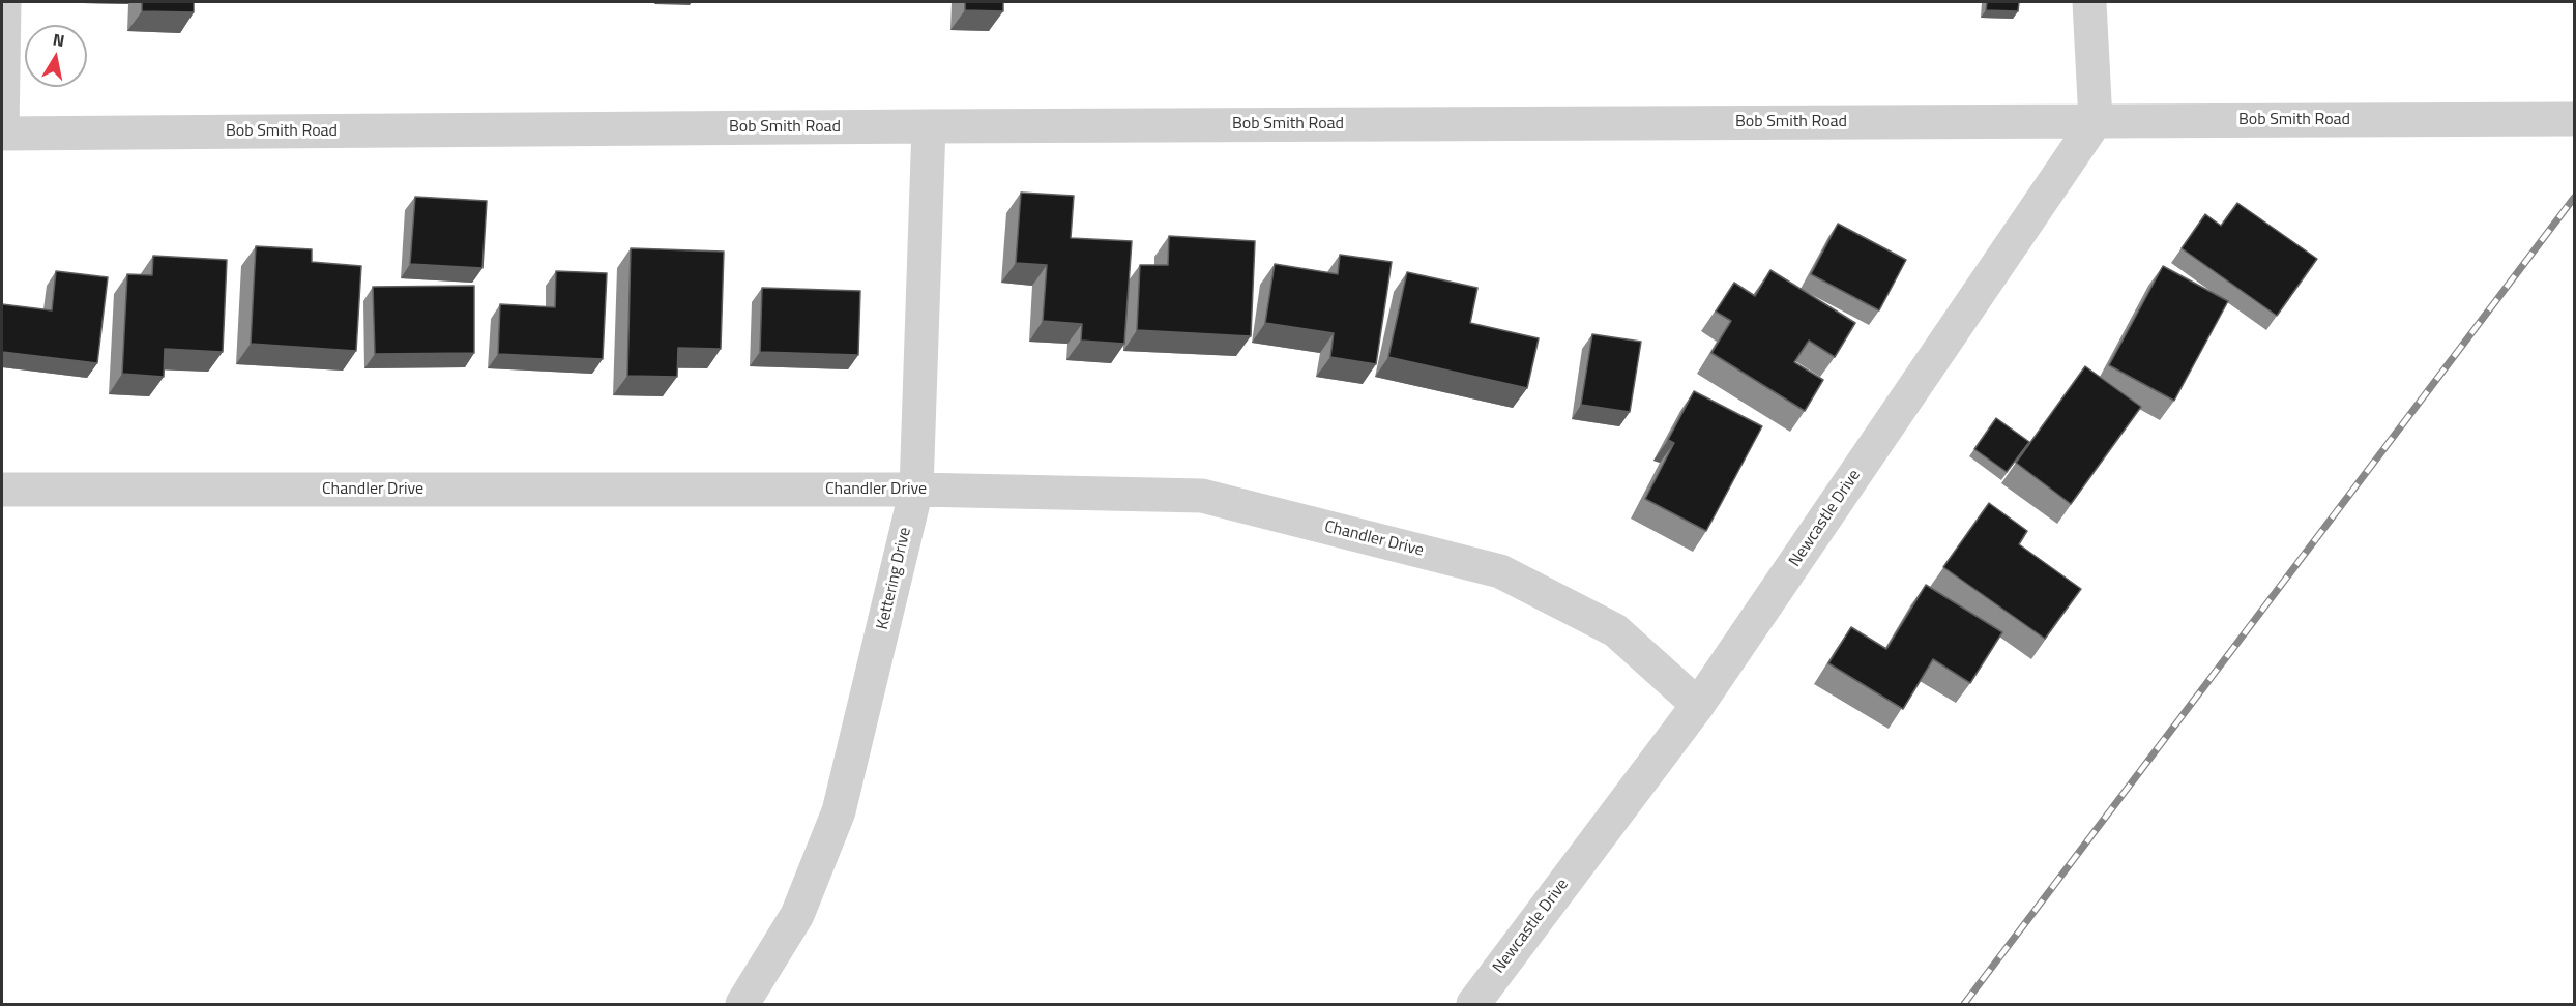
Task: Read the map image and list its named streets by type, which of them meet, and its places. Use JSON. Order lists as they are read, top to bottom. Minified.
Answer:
{"streets":{"street":["Bob Smith Road","Chandler Drive","Newcastle Drive","Kettering Drive"]},"crossings":[["Bob Smith Road","Newcastle Drive"],["Bob Smith Road","Kettering Drive"],["Chandler Drive","Newcastle Drive"],["Chandler Drive","Kettering Drive"]],"north":"top"}
